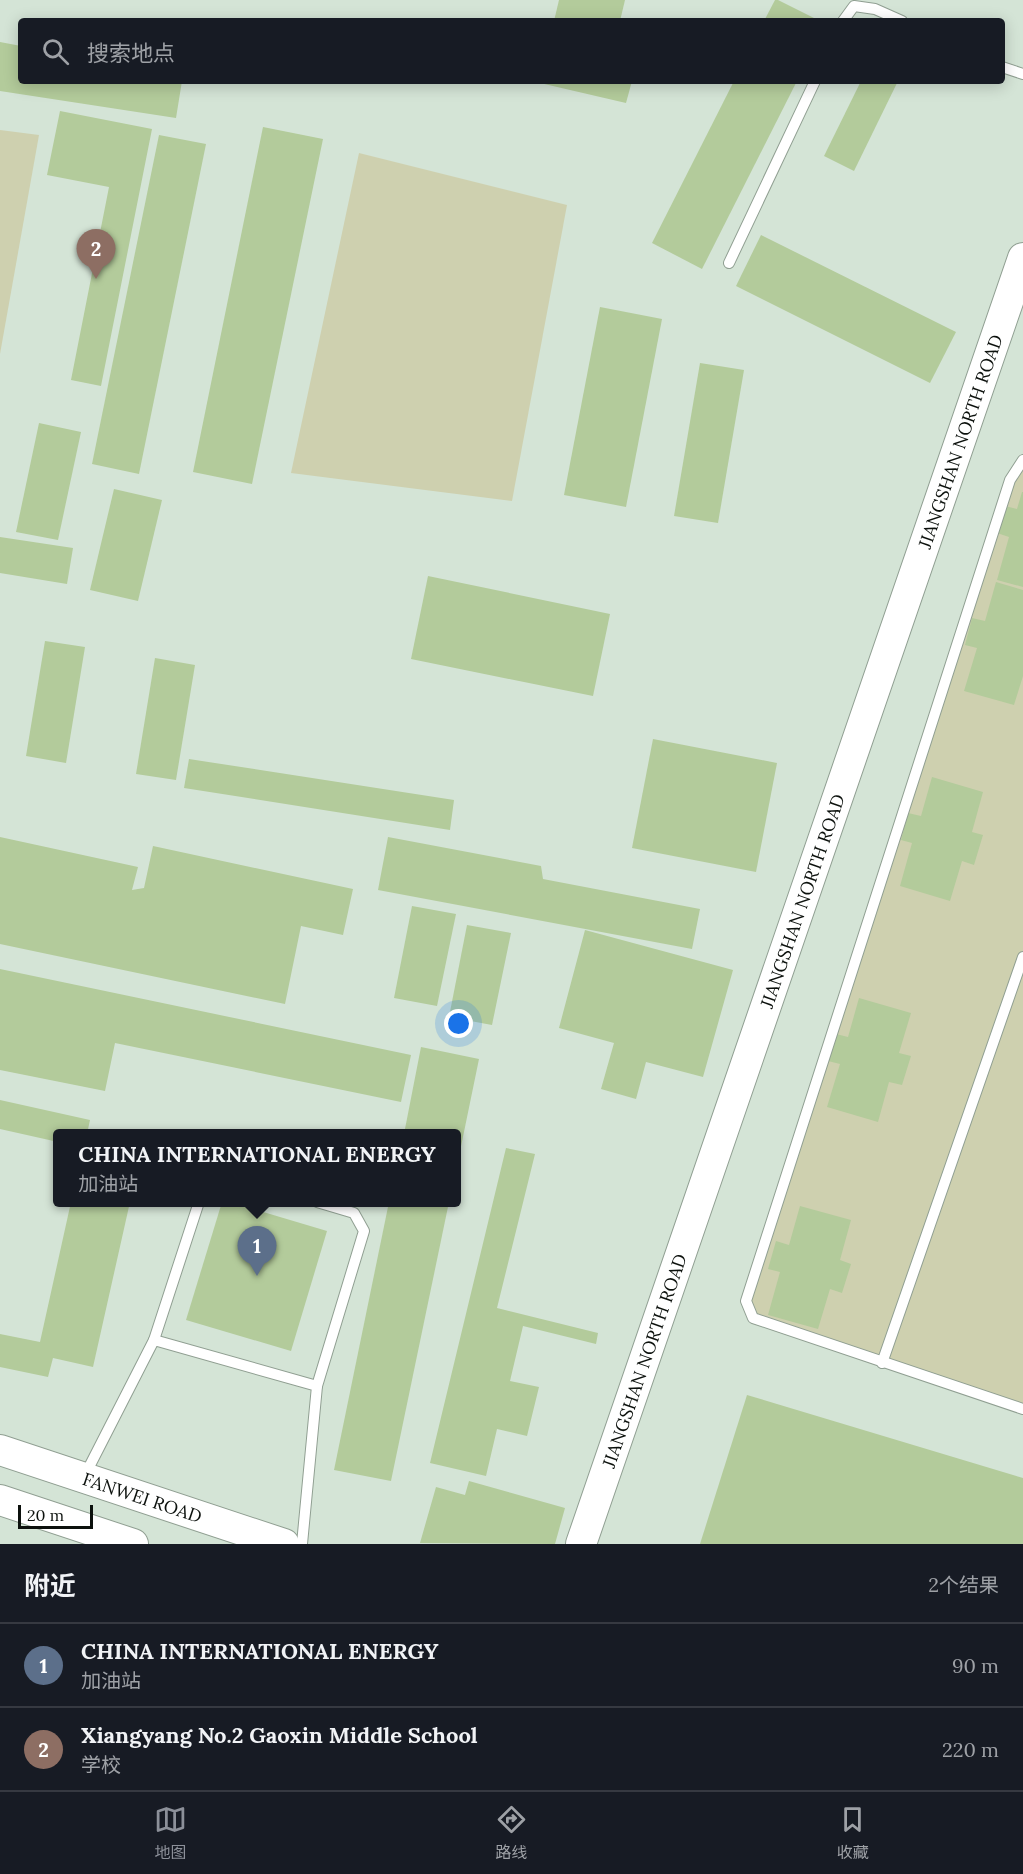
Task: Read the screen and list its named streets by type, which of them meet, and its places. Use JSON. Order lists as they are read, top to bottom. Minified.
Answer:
{"streets":{"street":["JIANGSHAN NORTH ROAD","FANWEI ROAD"]},"scale_bar":"20 m","page":{"search":"搜索地点","pins":["2","1"],"popup":["CHINA INTERNATIONAL ENERGY","加油站"],"scale":"20 m","heading":["附近","2个结果"],"list":[{"mark":"1","name":"CHINA INTERNATIONAL ENERGY","note":"加油站","value":"90 m"},{"mark":"2","name":"Xiangyang No.2 Gaoxin Middle School","note":"学校","value":"220 m"}],"nav":["地图","路线","收藏"]}}
